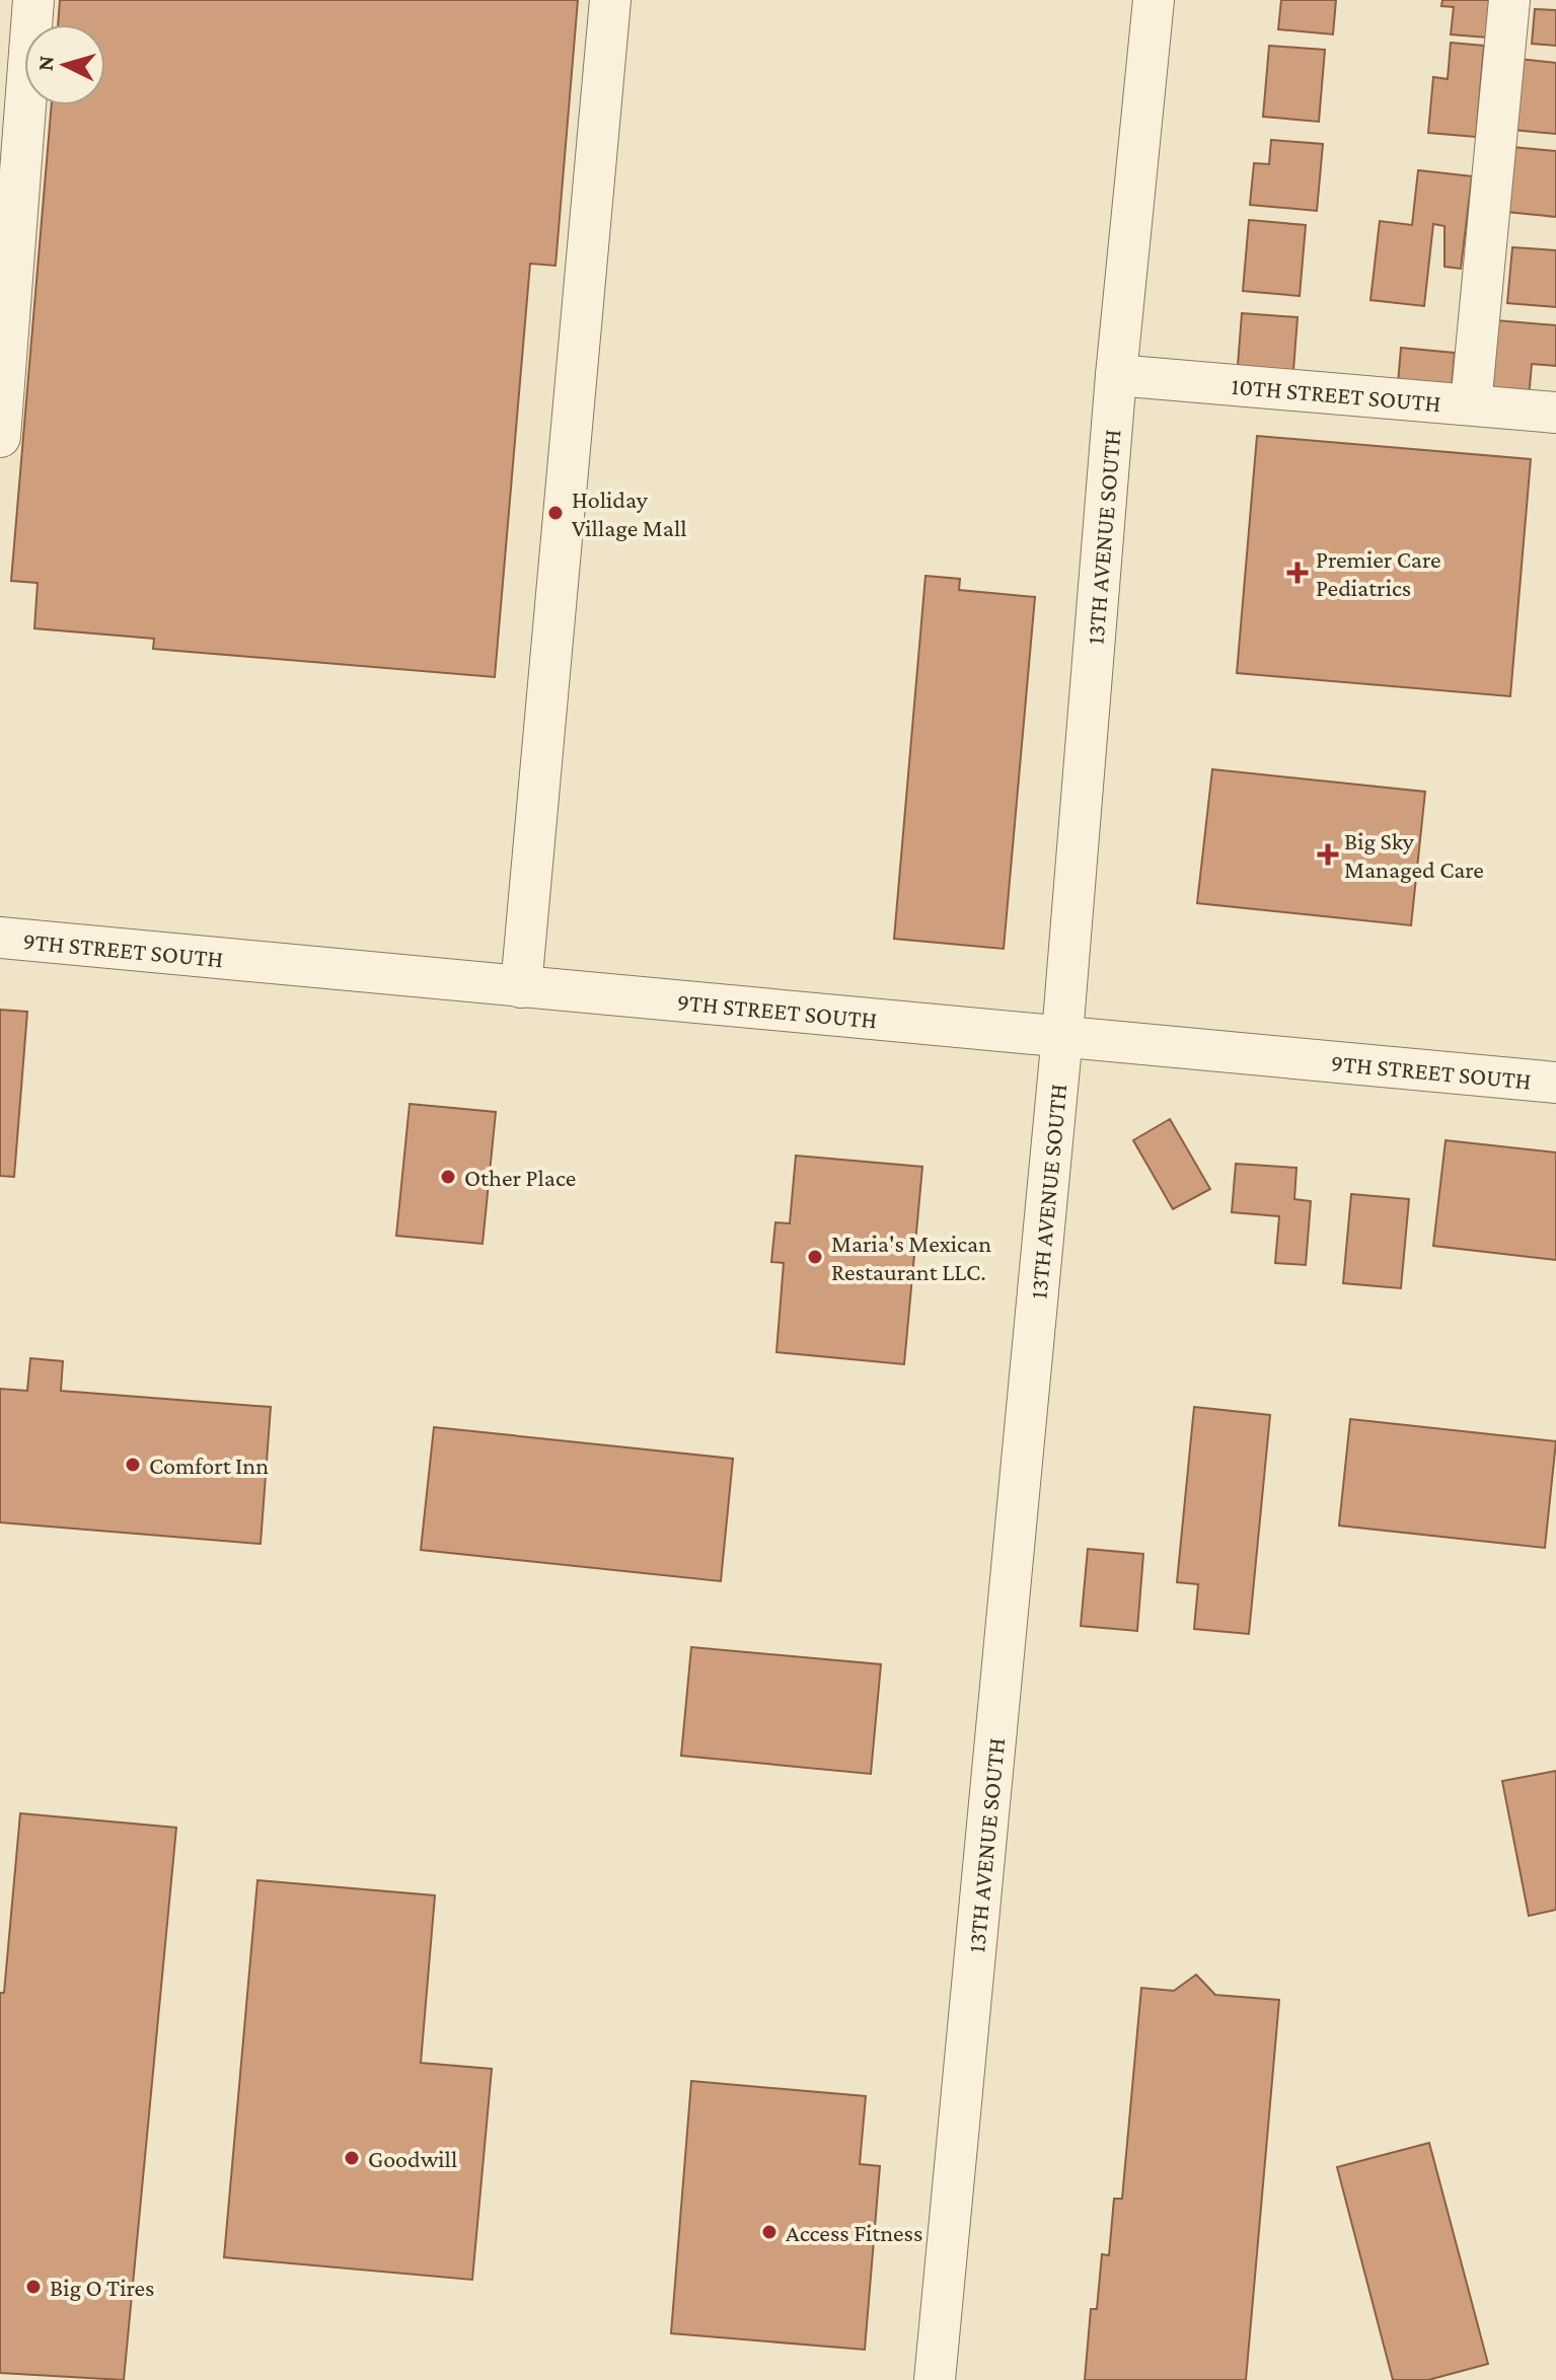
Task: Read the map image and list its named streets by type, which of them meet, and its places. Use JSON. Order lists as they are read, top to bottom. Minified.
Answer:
{"streets":{"street":["10TH STREET SOUTH","13TH AVENUE SOUTH","9TH STREET SOUTH"]},"crossings":[["10TH STREET SOUTH","13TH AVENUE SOUTH"],["13TH AVENUE SOUTH","9TH STREET SOUTH"]],"places":{"other":["Holiday Village Mall","Other Place","Maria's Mexican Restaurant LLC.","Comfort Inn","Goodwill","Access Fitness","Big O Tires"],"health":["Premier Care Pediatrics","Big Sky Managed Care"]},"north":"left"}
